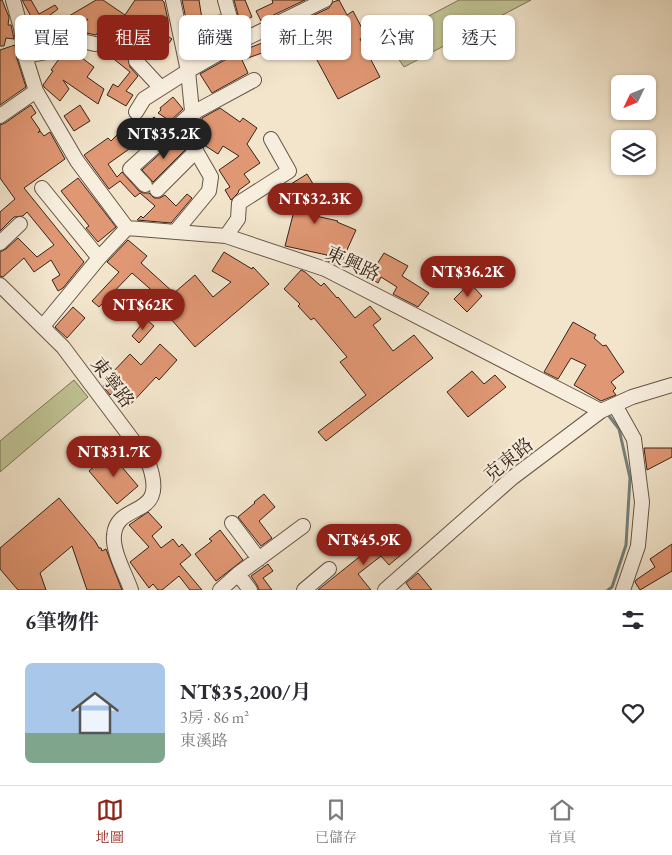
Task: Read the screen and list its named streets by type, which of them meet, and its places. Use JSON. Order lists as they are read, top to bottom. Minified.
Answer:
{"streets":{"street":["東興路","東寧路","克東路"]},"crossings":[["東興路","克東路"]],"north":"bottom left","page":{"chip":["買屋","租屋","篩選","新上架","公寓","透天"],"price":["NT$35.2K","NT$32.3K","NT$36.2K","NT$62K","NT$31.7K","NT$45.9K"],"heading":"6筆物件","list":[{"name":"NT$35,200/月","note":"3房 · 86 m² · 東溪路"}],"tabs":["地圖","已儲存","首頁"]}}
